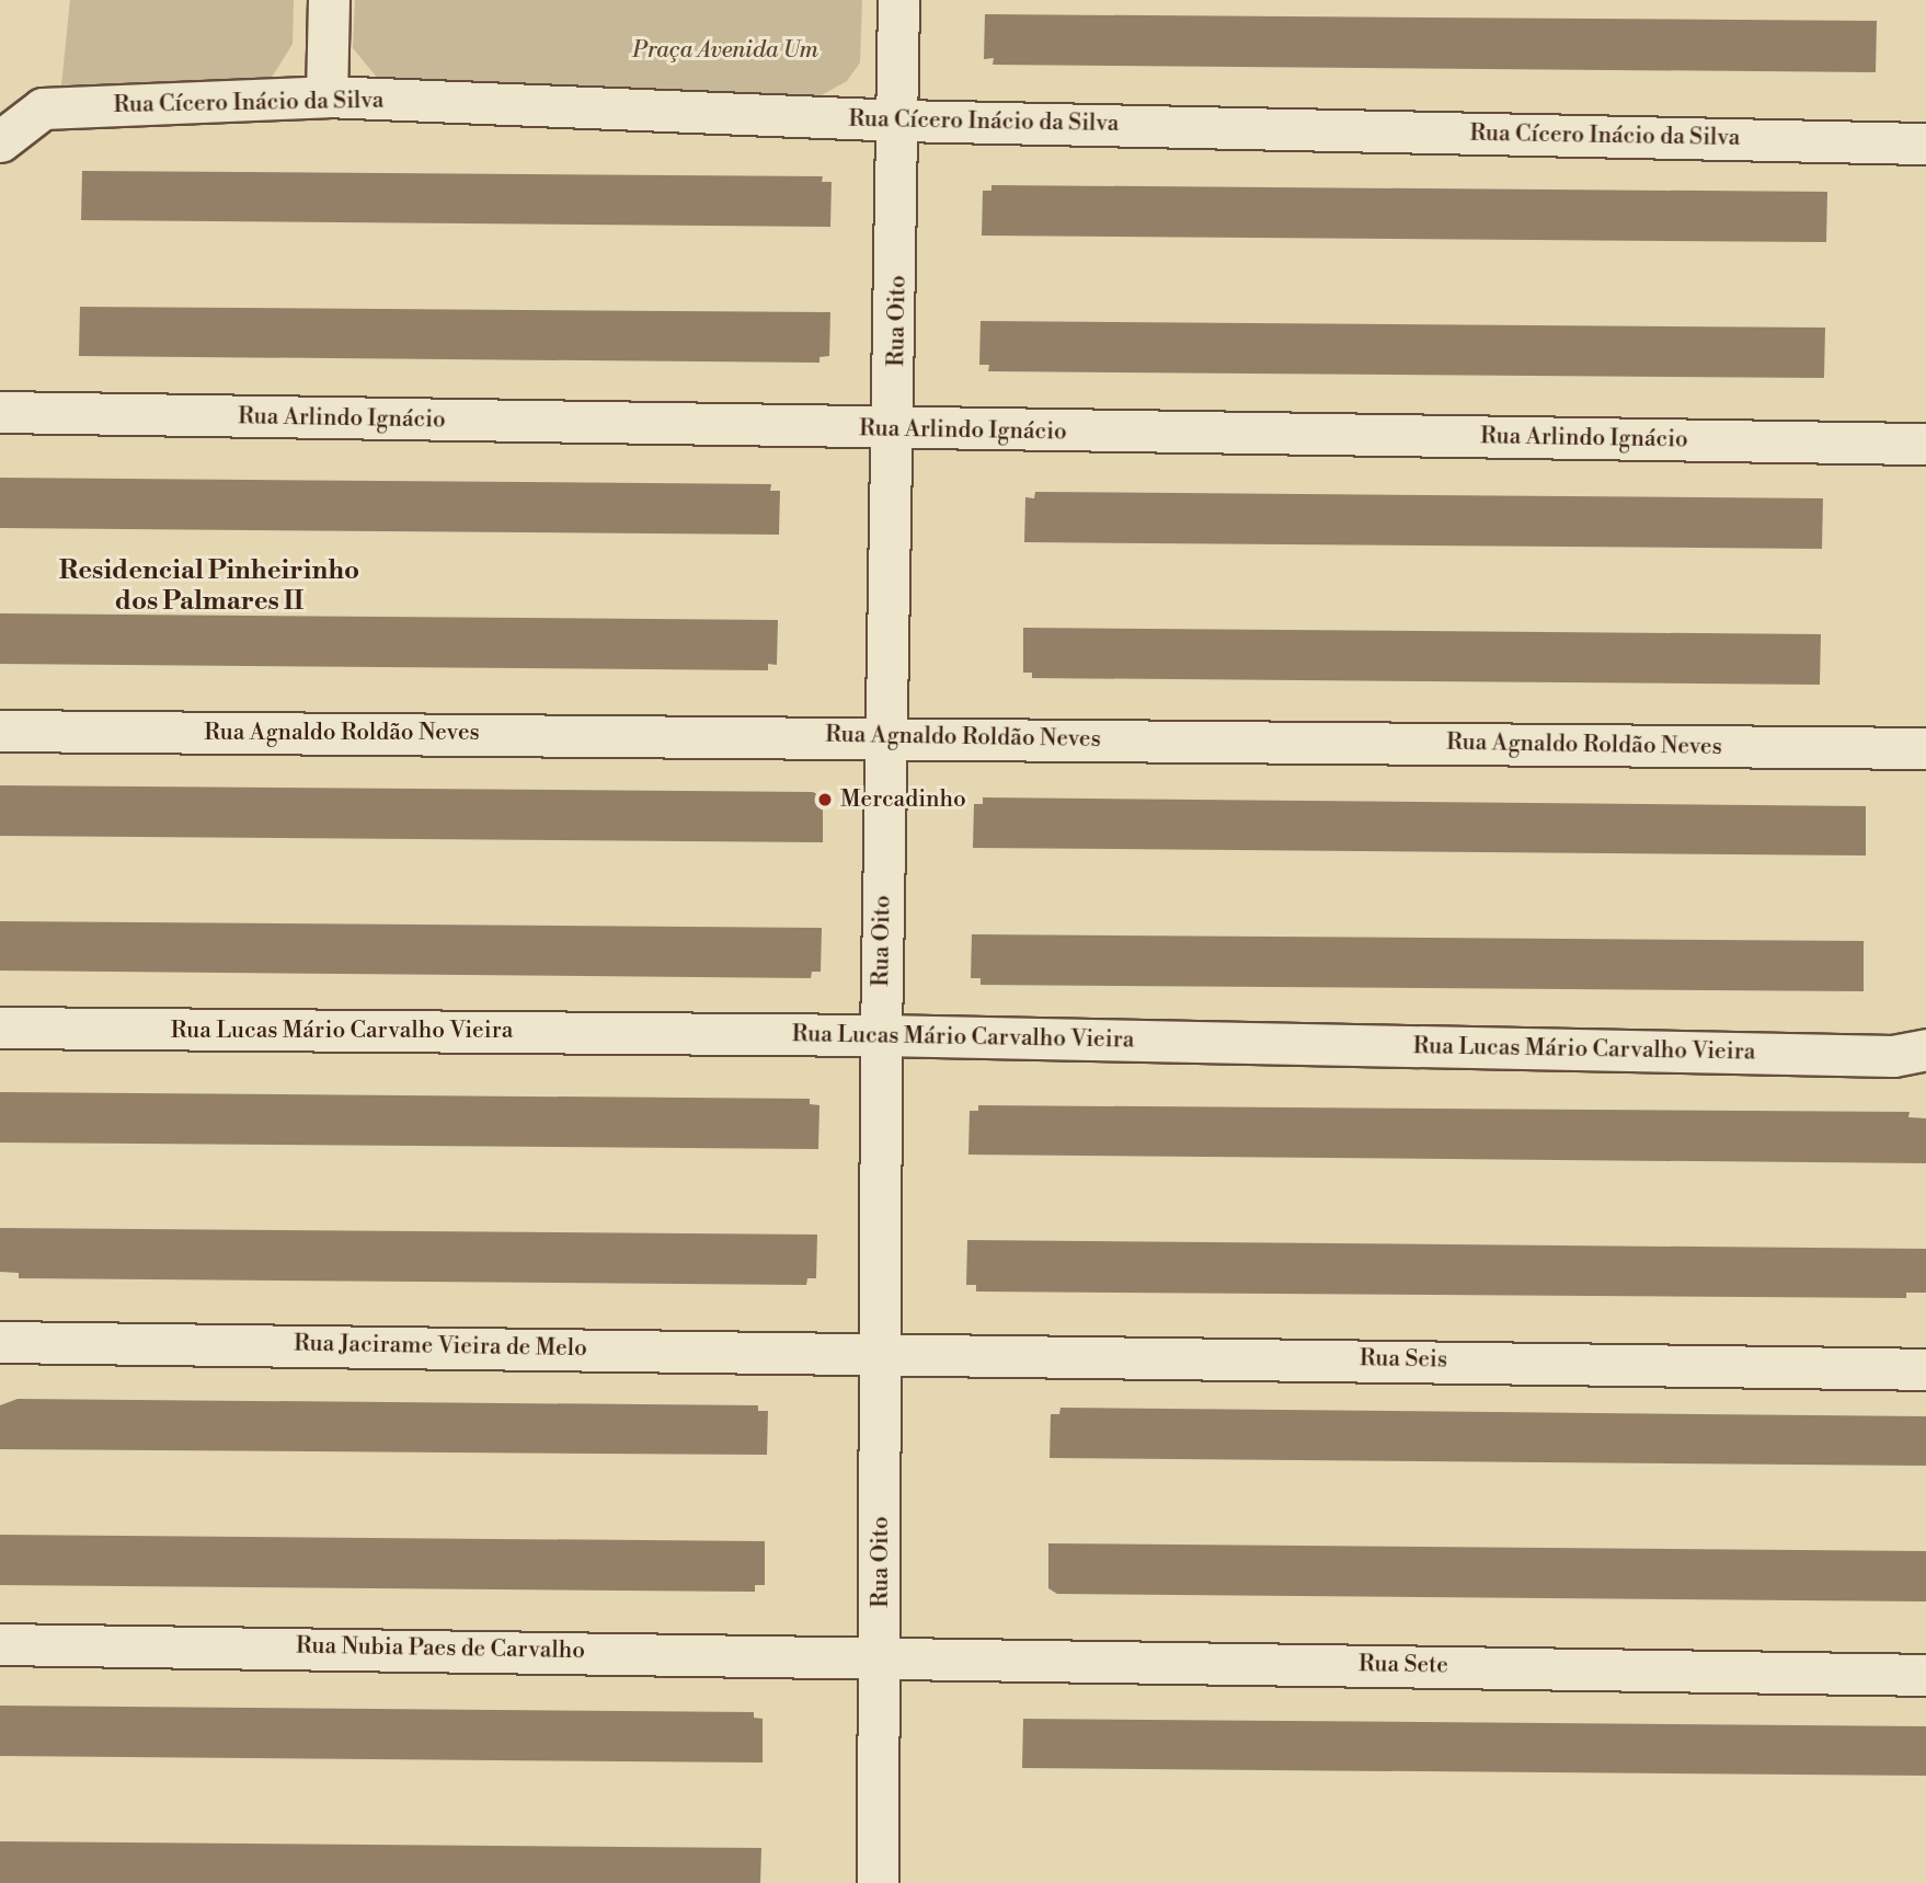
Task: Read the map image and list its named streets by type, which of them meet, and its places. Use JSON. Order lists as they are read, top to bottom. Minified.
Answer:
{"streets":{"street":["Rua Cícero Inácio da Silva","Rua Oito","Rua Arlindo Ignácio","Rua Agnaldo Roldão Neves","Rua Lucas Mário Carvalho Vieira","Rua Jacirame Vieira de Melo","Rua Seis","Rua Nubia Paes de Carvalho","Rua Sete"]},"crossings":[["Rua Cícero Inácio da Silva","Rua Oito"],["Rua Oito","Rua Arlindo Ignácio"],["Rua Oito","Rua Agnaldo Roldão Neves"],["Rua Oito","Rua Lucas Mário Carvalho Vieira"],["Rua Oito","Rua Jacirame Vieira de Melo"],["Rua Oito","Rua Seis"],["Rua Oito","Rua Nubia Paes de Carvalho"],["Rua Oito","Rua Sete"],["Rua Jacirame Vieira de Melo","Rua Seis"],["Rua Nubia Paes de Carvalho","Rua Sete"]],"districts":["Residencial Pinheirinho dos Palmares II"],"parks":["Praça Avenida Um"],"places":["Mercadinho"]}
